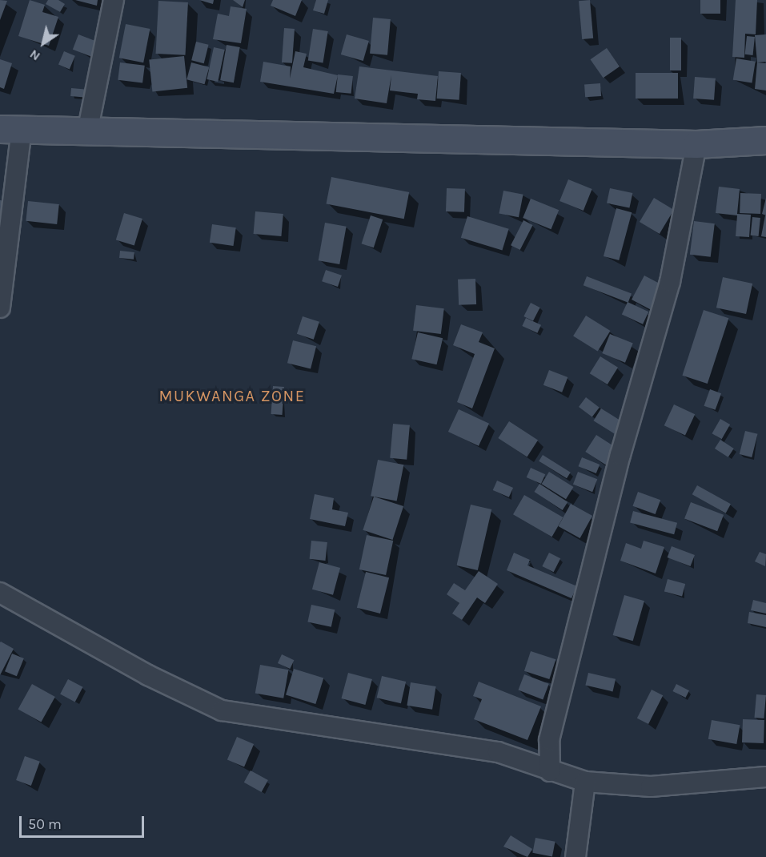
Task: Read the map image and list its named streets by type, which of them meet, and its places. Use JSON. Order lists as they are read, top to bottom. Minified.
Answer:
{"districts":["MUKWANGA ZONE"],"scale_bar":"50 m","north":"bottom left"}
